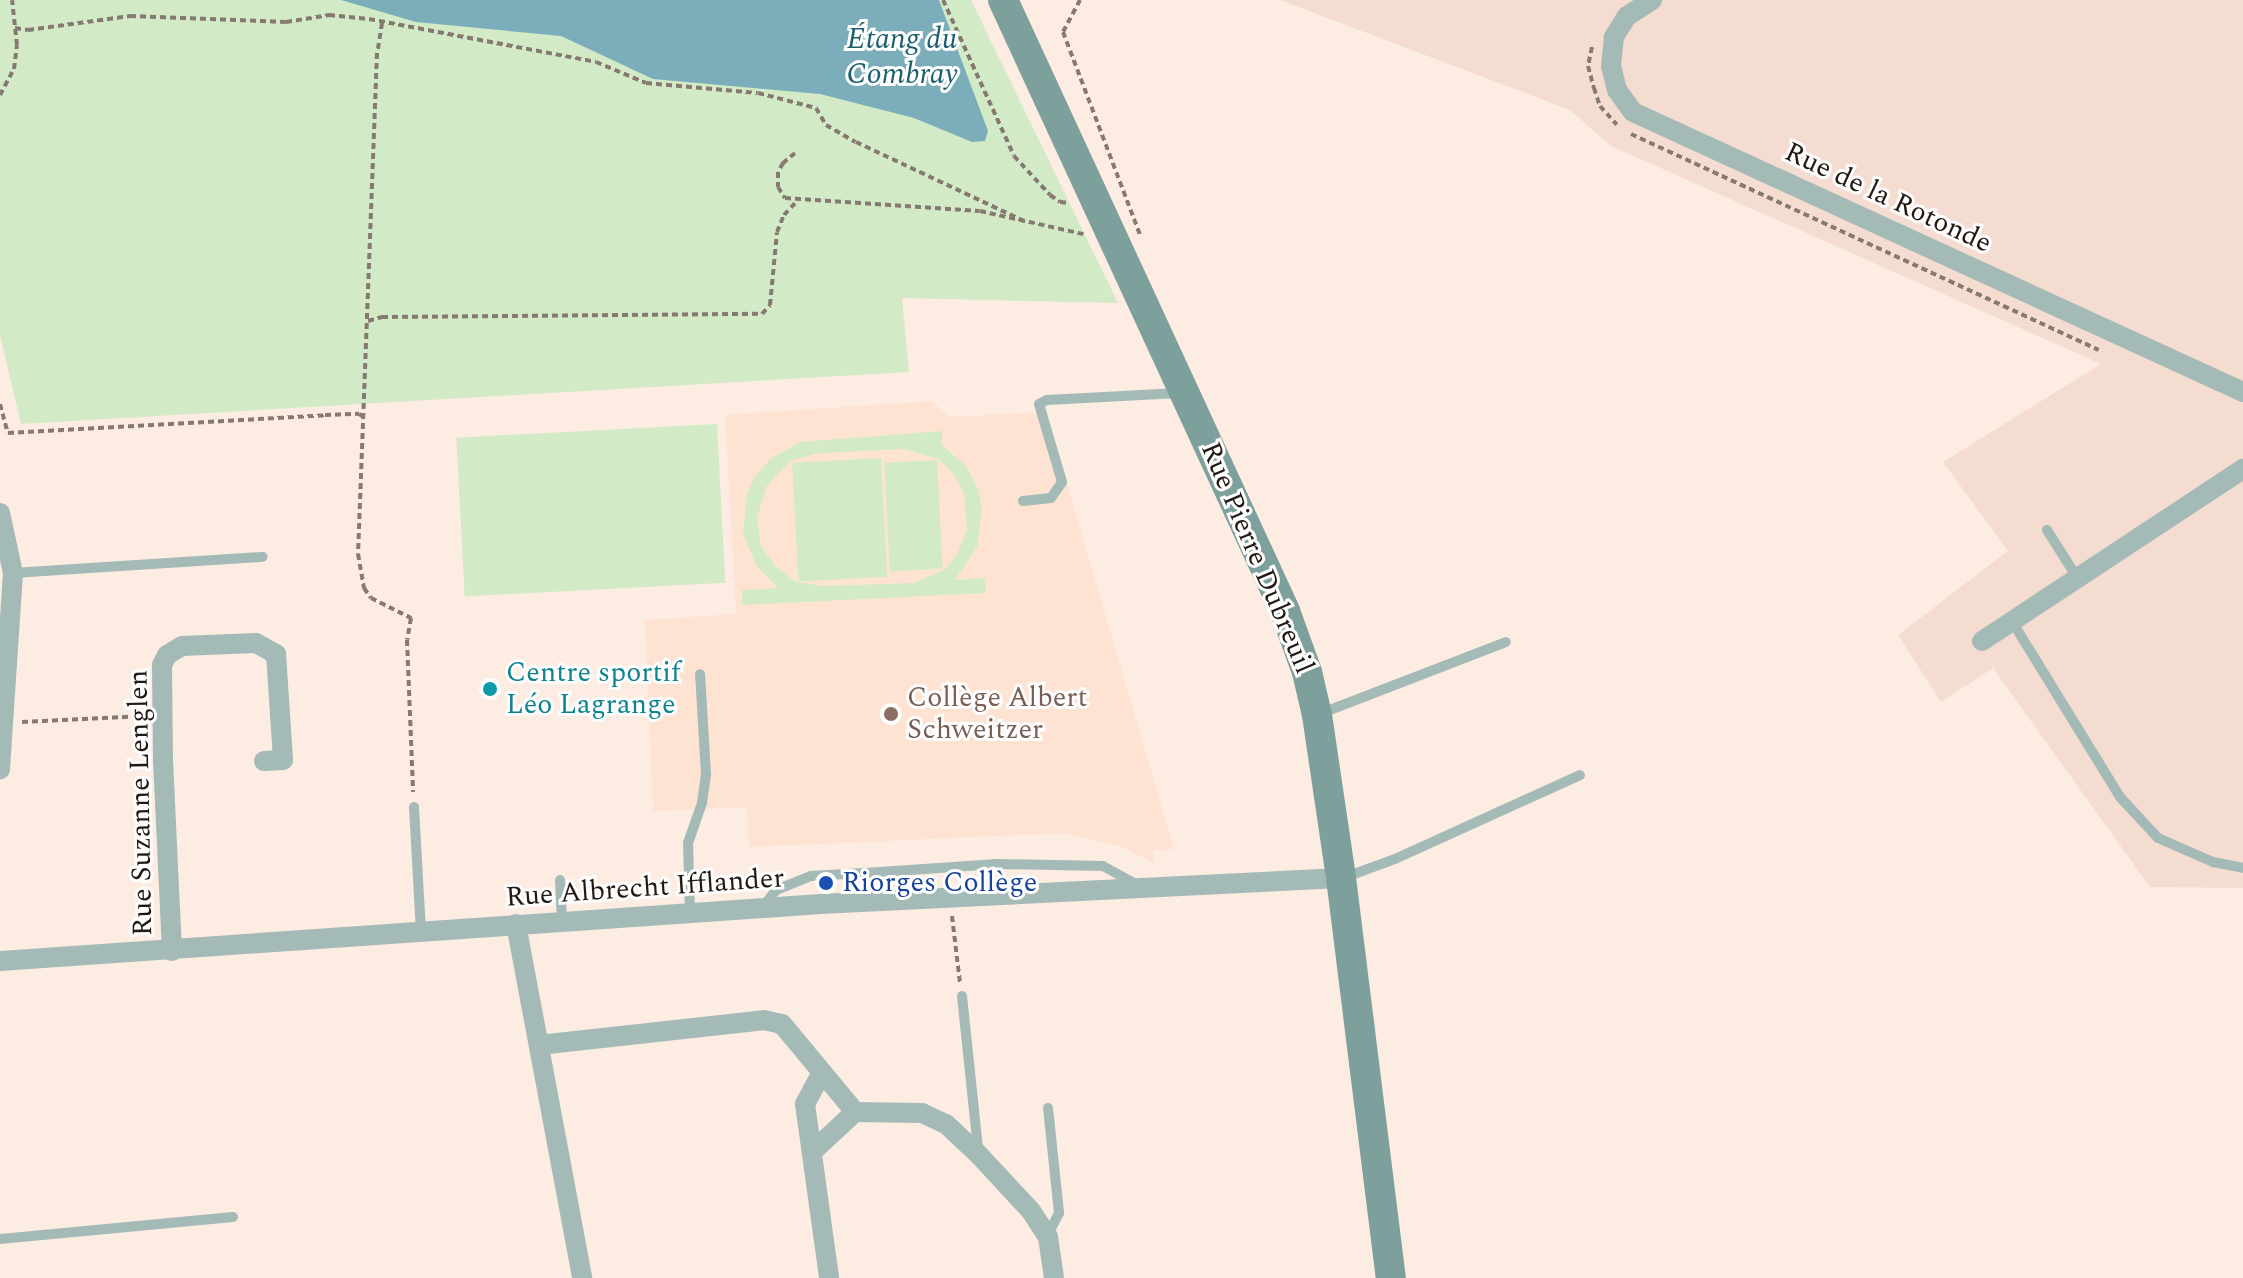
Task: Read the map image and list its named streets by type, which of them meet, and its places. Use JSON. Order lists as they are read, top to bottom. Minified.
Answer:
{"streets":{"street":["Rue de la Rotonde","Rue Pierre Dubreuil","Rue Suzanne Lenglen","Rue Albrecht Ifflander"]},"crossings":[["Rue Pierre Dubreuil","Rue Albrecht Ifflander"],["Rue Suzanne Lenglen","Rue Albrecht Ifflander"]],"water":["Étang du Combray"],"places":["Centre sportif Léo Lagrange","Collège Albert Schweitzer","Riorges Collège"]}
